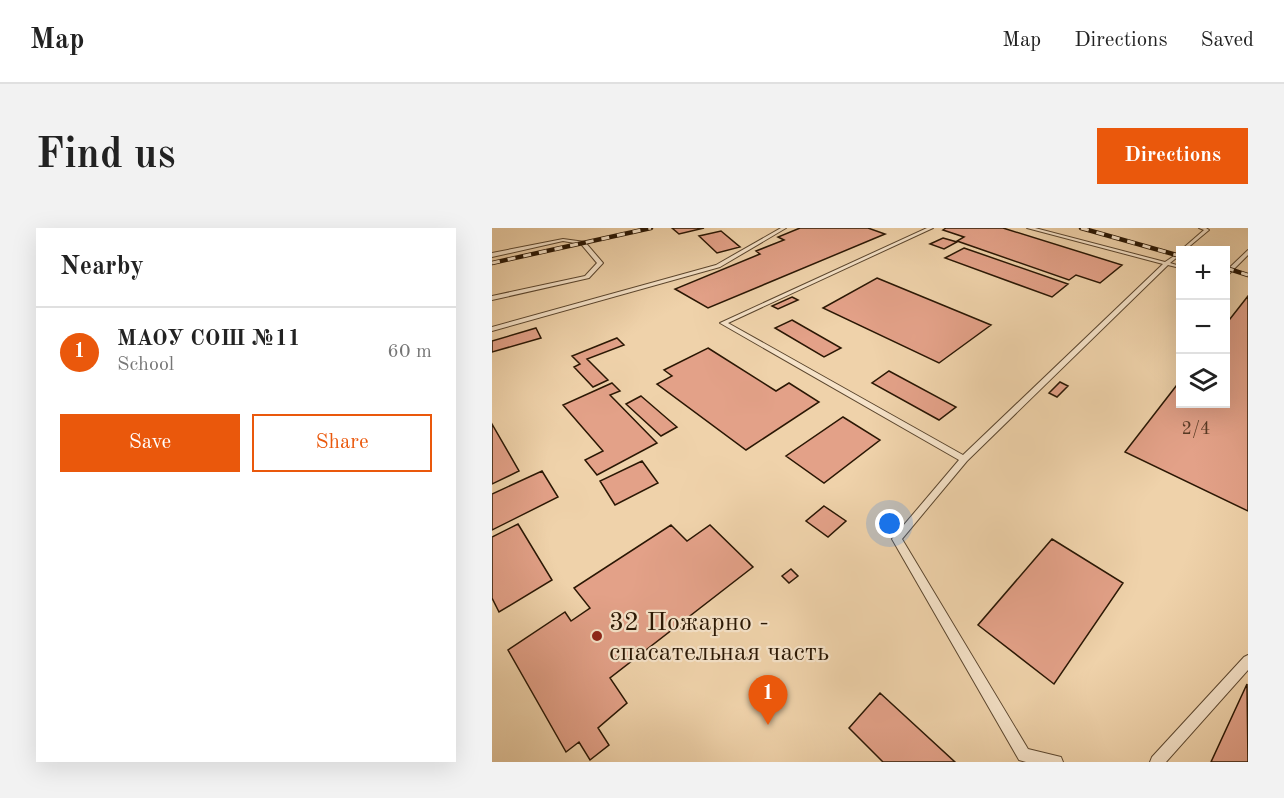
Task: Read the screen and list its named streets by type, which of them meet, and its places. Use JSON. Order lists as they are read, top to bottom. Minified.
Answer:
{"places":["32 Пожарно - спасательная часть"],"house_numbers":["2/4"],"page":{"header":"Map","nav":["Map","Directions","Saved"],"buttons":["Directions",["Save","Share"]],"title":"Find us","heading":"Nearby","map_buttons":["+","−"],"list":[{"mark":"1","name":"МАОУ СОШ №11","note":"School","value":"60 m"}],"pins":"1"}}
